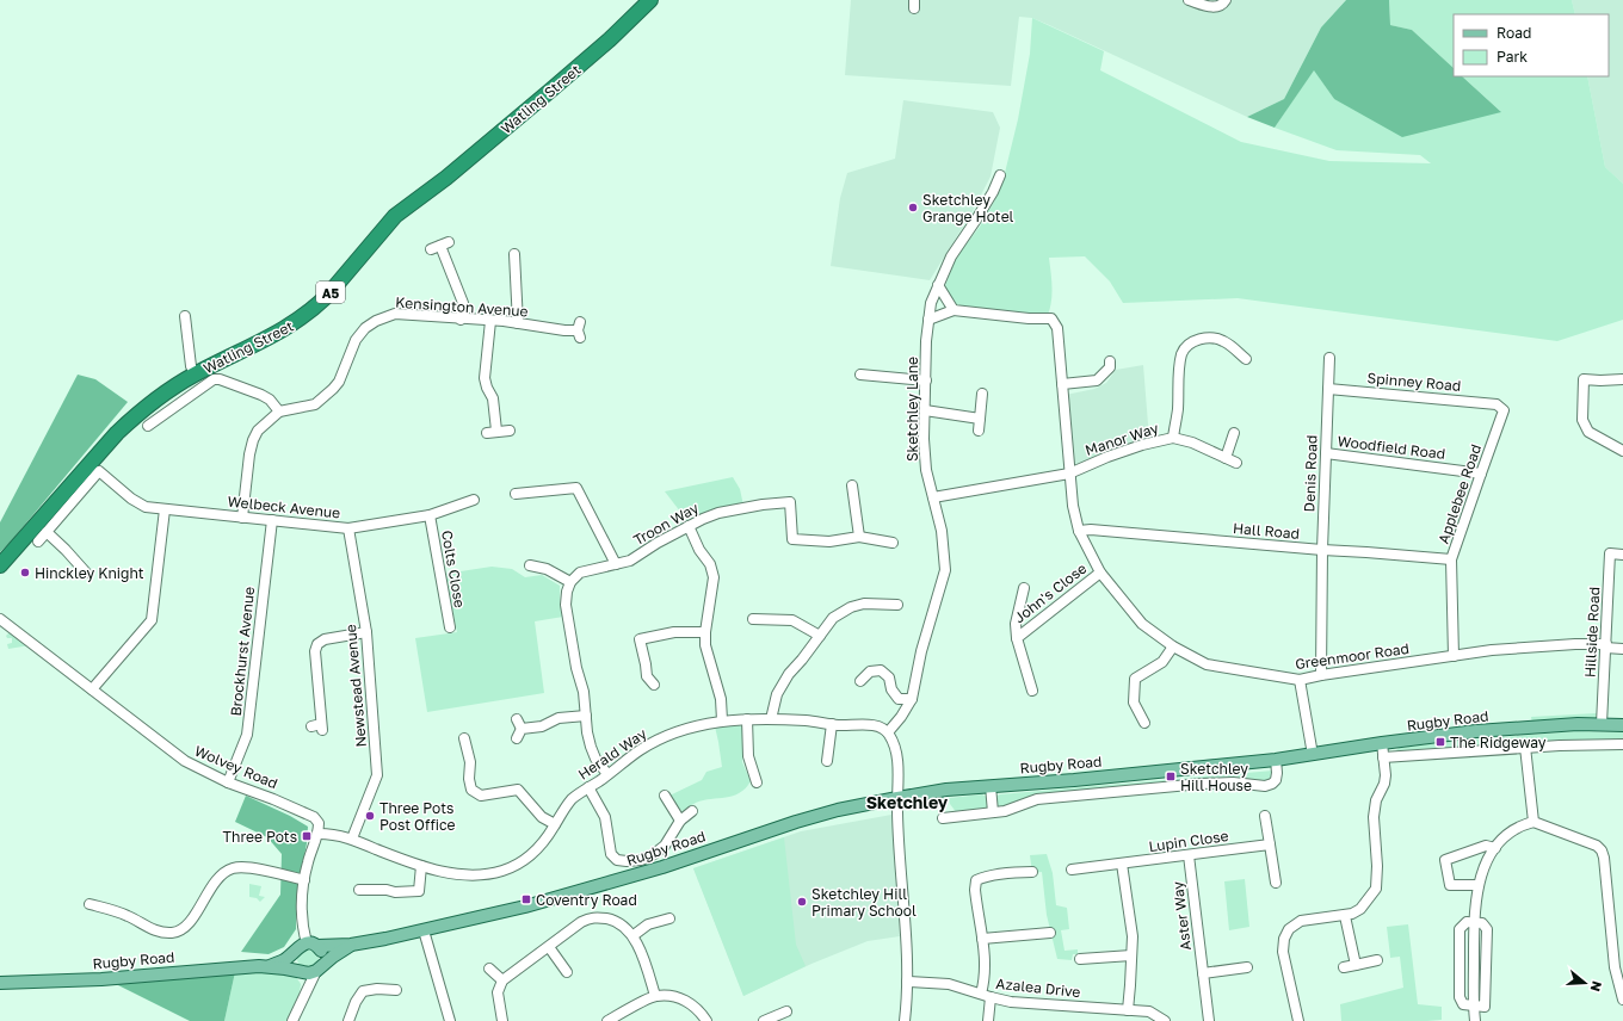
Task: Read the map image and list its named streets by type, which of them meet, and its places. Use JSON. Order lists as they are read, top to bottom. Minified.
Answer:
{"streets":{"highway":["Watling Street","A5"],"main road":["Rugby Road"],"street":["Kensington Avenue","Spinney Road","Sketchley Lane","Manor Way","Woodfield Road","Denis Road","Applebee Road","Welbeck Avenue","Troon Way","Hall Road","Colts Close","John's Close","Hillside Road","Brockhurst Avenue","Greenmoor Road","Newstead Avenue","Herald Way","Wolvey Road","Lupin Close","Aster Way","Azalea Drive"]},"crossings":[["Spinney Road","Denis Road"],["Spinney Road","Applebee Road"],["Sketchley Lane","Manor Way"],["Sketchley Lane","Herald Way"],["Manor Way","Greenmoor Road"],["Woodfield Road","Denis Road"],["Woodfield Road","Applebee Road"],["Denis Road","Hall Road"],["Denis Road","Greenmoor Road"],["Applebee Road","Hall Road"],["Applebee Road","Greenmoor Road"],["Welbeck Avenue","Colts Close"],["Welbeck Avenue","Brockhurst Avenue"],["Welbeck Avenue","Newstead Avenue"],["Hall Road","Greenmoor Road"],["John's Close","Greenmoor Road"],["Hillside Road","Greenmoor Road"],["Hillside Road","Rugby Road"],["Brockhurst Avenue","Wolvey Road"],["Lupin Close","Aster Way"]],"districts":["Sketchley"],"places":{"other":["Sketchley Grange Hotel","Hinckley Knight","Three Pots Post Office","Sketchley Hill Primary School"],"transit":["The Ridgeway","Sketchley Hill House","Three Pots","Coventry Road"]},"legend":["Road","Park"],"north":"right"}
